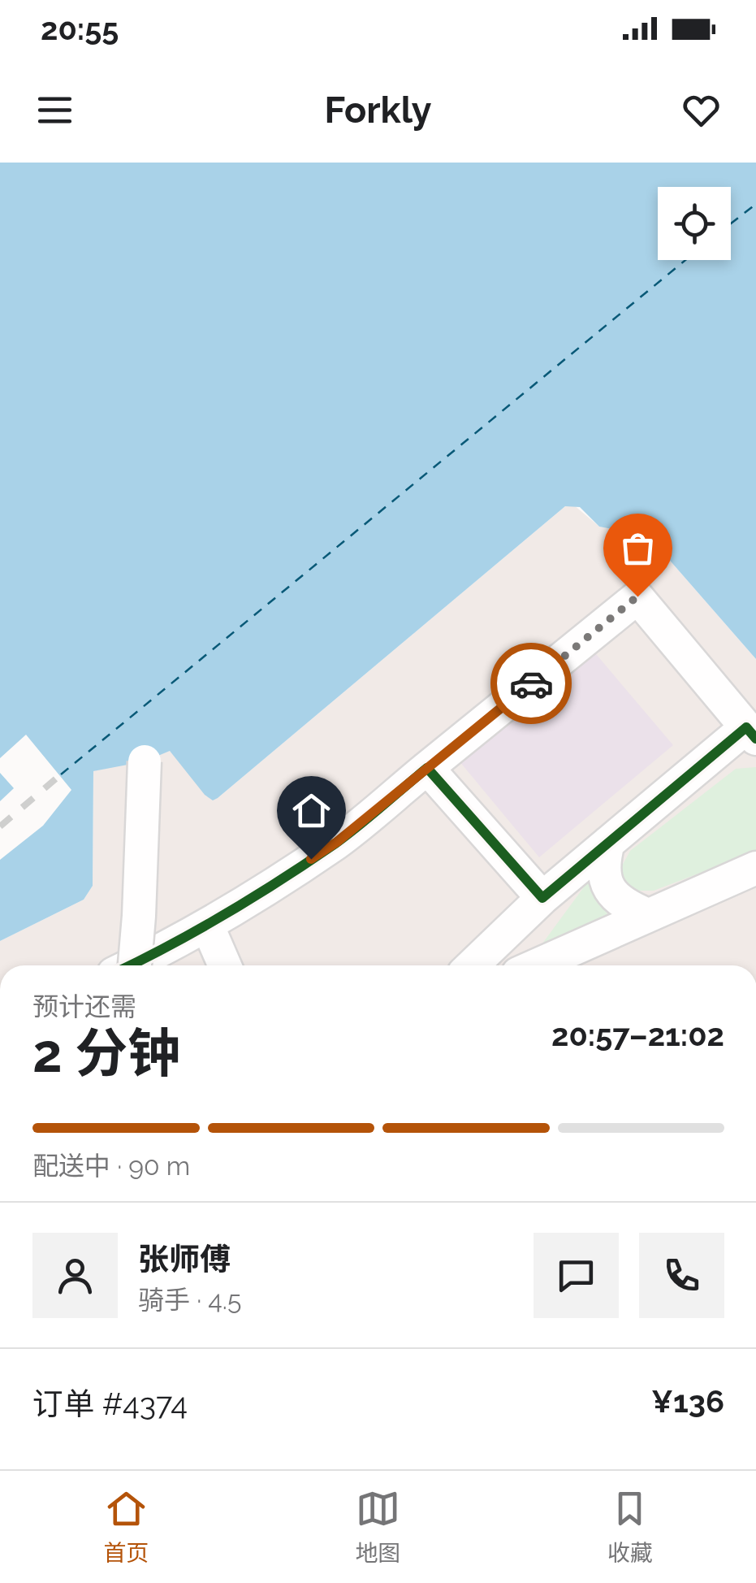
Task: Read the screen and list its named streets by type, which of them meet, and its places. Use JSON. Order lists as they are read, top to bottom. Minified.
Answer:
{"page":{"status":"20:55","header":"Forkly","heading":["2 分钟","预计还需","20:57–21:02"],"panel":["张师傅","骑手 · 4.5","订单 #4374","¥136"],"bar":"配送中 · 90 m","tabs":["首页","地图","收藏"]}}
